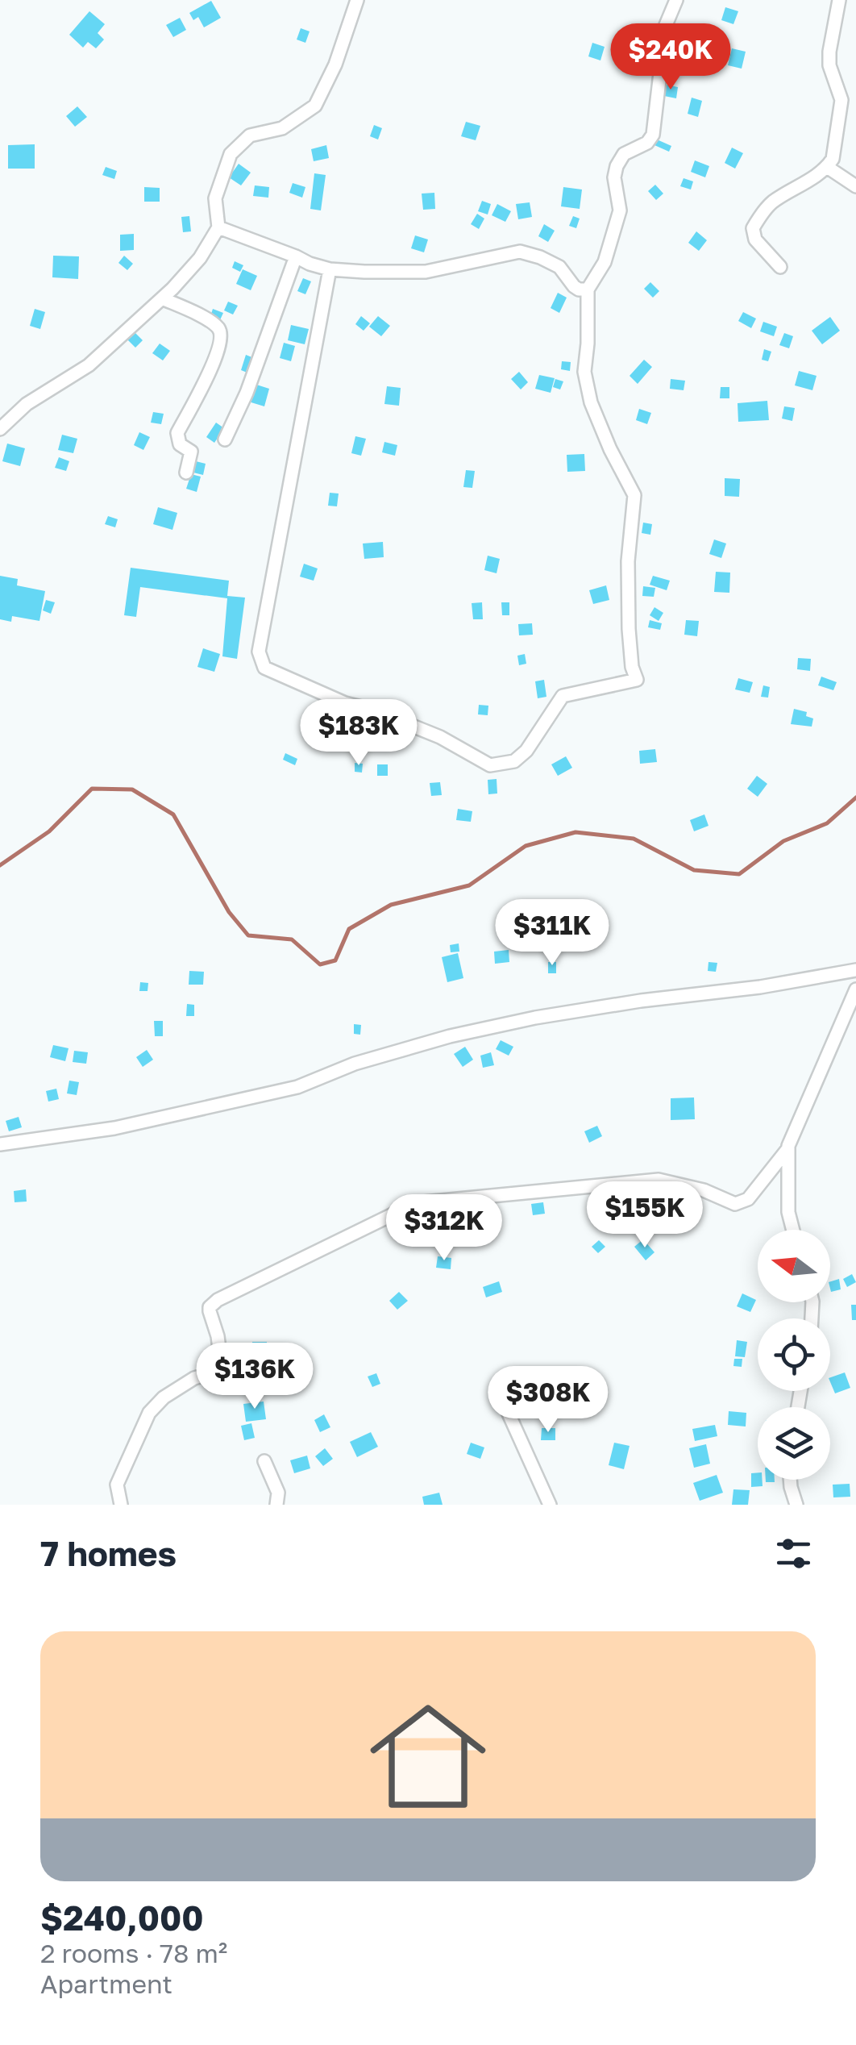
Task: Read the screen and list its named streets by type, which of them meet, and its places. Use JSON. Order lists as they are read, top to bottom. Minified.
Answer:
{"north":"left","page":{"price":["$240K","$183K","$311K","$155K","$312K","$136K","$308K"],"heading":"7 homes","list":[{"name":"$240,000","note":"2 rooms · 78 m² · Apartment"}]}}
